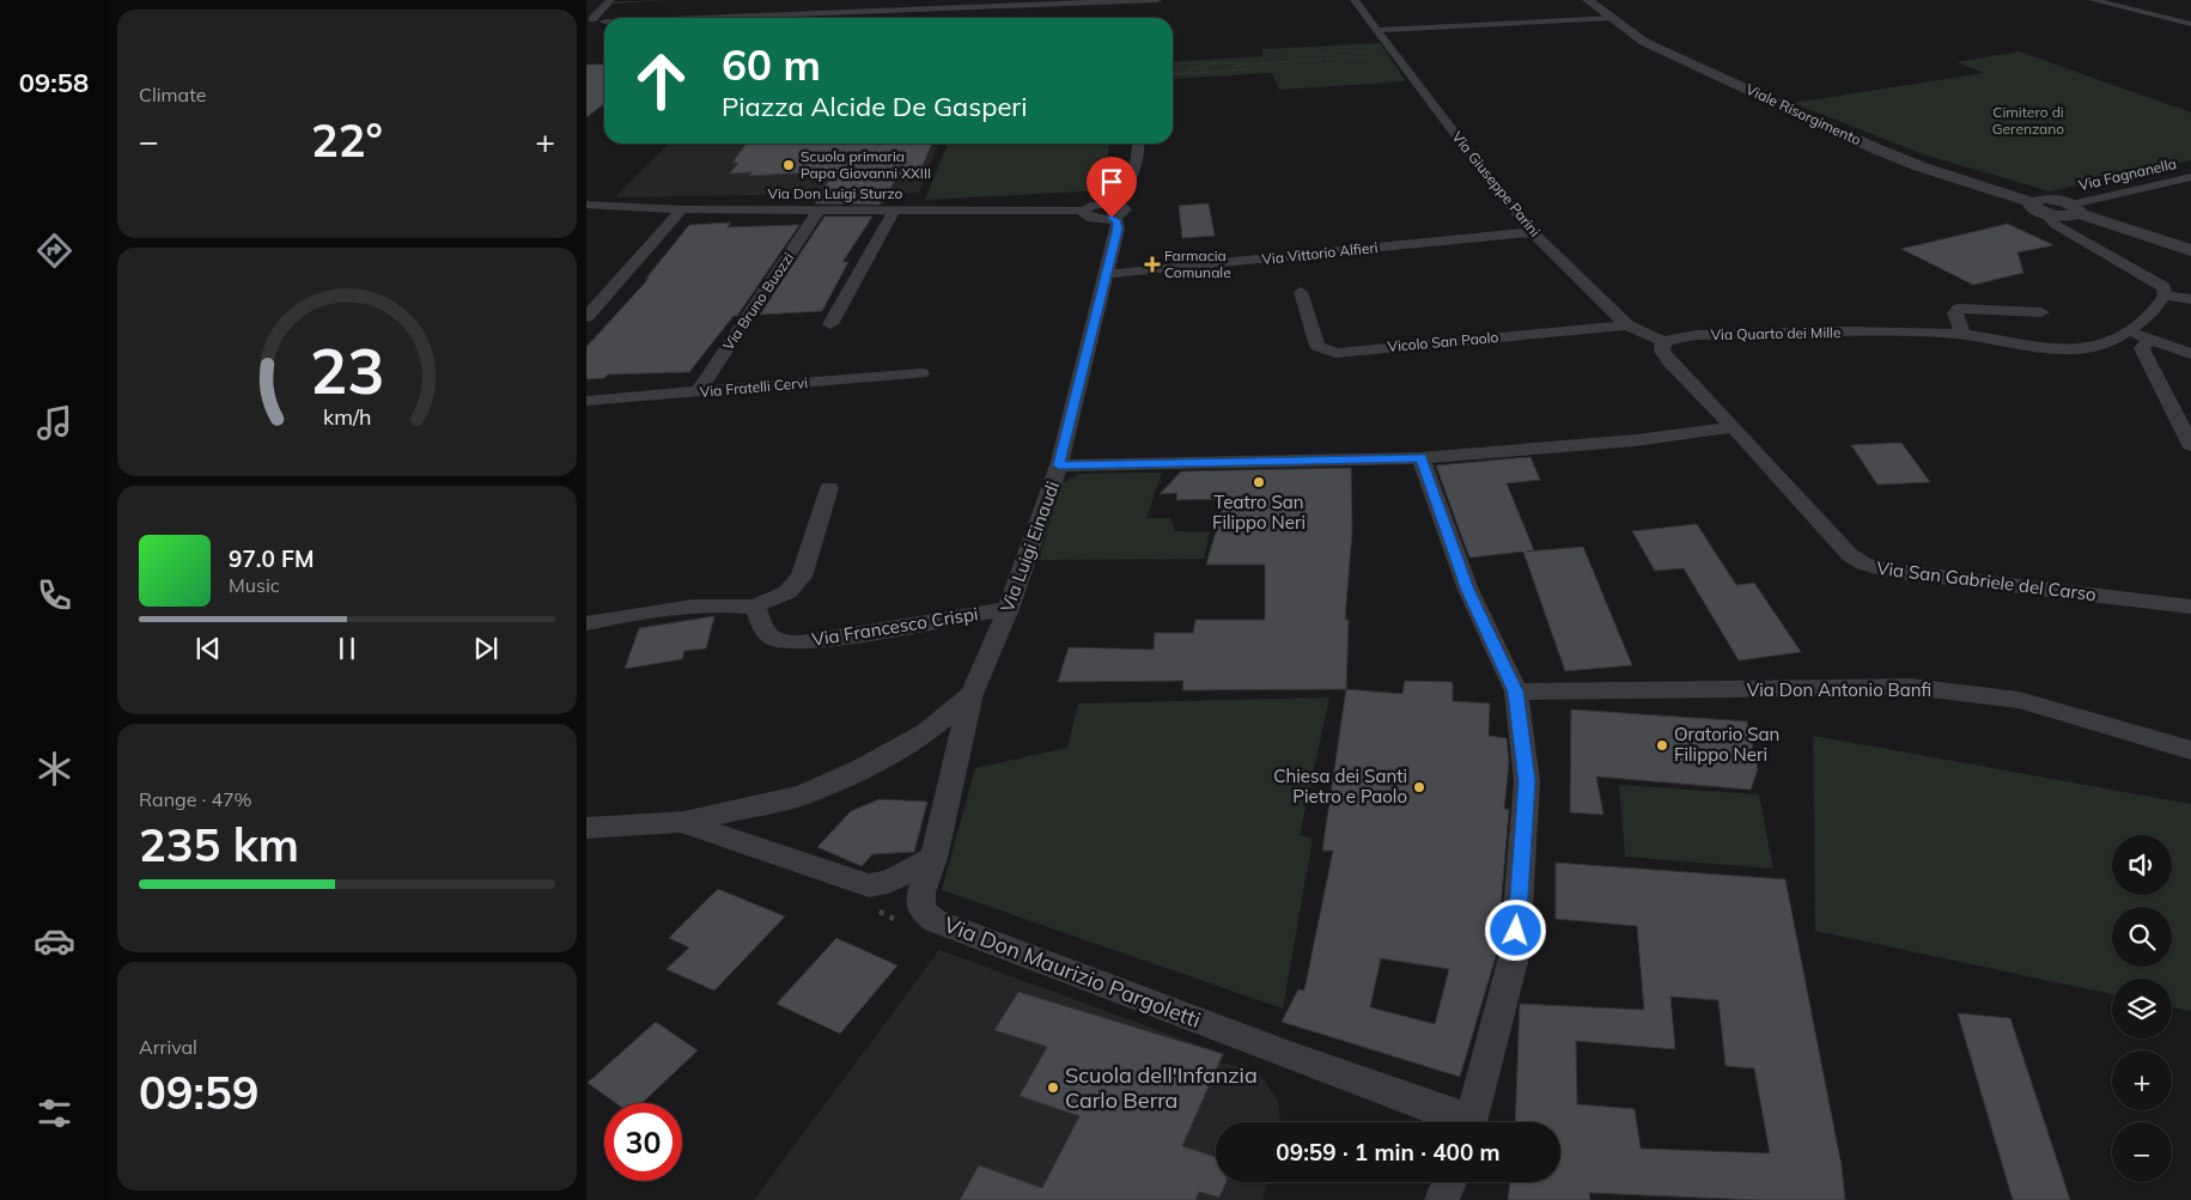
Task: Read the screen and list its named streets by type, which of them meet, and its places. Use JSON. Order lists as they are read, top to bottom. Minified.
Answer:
{"streets":{"street":["Viale Risorgimento","Via Fagnanella","Via Giuseppe Parini","Via Don Luigi Sturzo","Via Vittorio Alfieri","Via Bruno Buozzi","Via Quarto dei Mille","Vicolo San Paolo","Via Fratelli Cervi","Via Luigi Einaudi","Via San Gabriele del Carso","Via Francesco Crispi","Via Don Antonio Banfi","Via Don Maurizio Pargoletti"]},"crossings":[["Viale Risorgimento","Via Fagnanella"],["Via Giuseppe Parini","Via Vittorio Alfieri"],["Via Giuseppe Parini","Via Quarto dei Mille"],["Via Giuseppe Parini","Vicolo San Paolo"],["Via Don Luigi Sturzo","Via Bruno Buozzi"],["Via Bruno Buozzi","Via Fratelli Cervi"],["Via Luigi Einaudi","Via Francesco Crispi"],["Via Luigi Einaudi","Via Don Maurizio Pargoletti"]],"parks":["Cimitero di Gerenzano"],"places":{"other":["Scuola primaria Papa Giovanni XXIII","Teatro San Filippo Neri","Oratorio San Filippo Neri","Chiesa dei Santi Pietro e Paolo","Scuola dell'Infanzia Carlo Berra"],"health":["Farmacia Comunale"]},"page":{"tabs":"09:58","tile":["Climate",["Range · 47%","235 km"],["Arrival","09:59"]],"turn":["60 m","Piazza Alcide De Gasperi"],"heat":["−","22°","+"],"song":["97.0 FM","Music"],"map_buttons":["+","−"],"limit":"30","trip":"09:59 · 1 min · 400 m","gauge":["23","km/h"]}}
